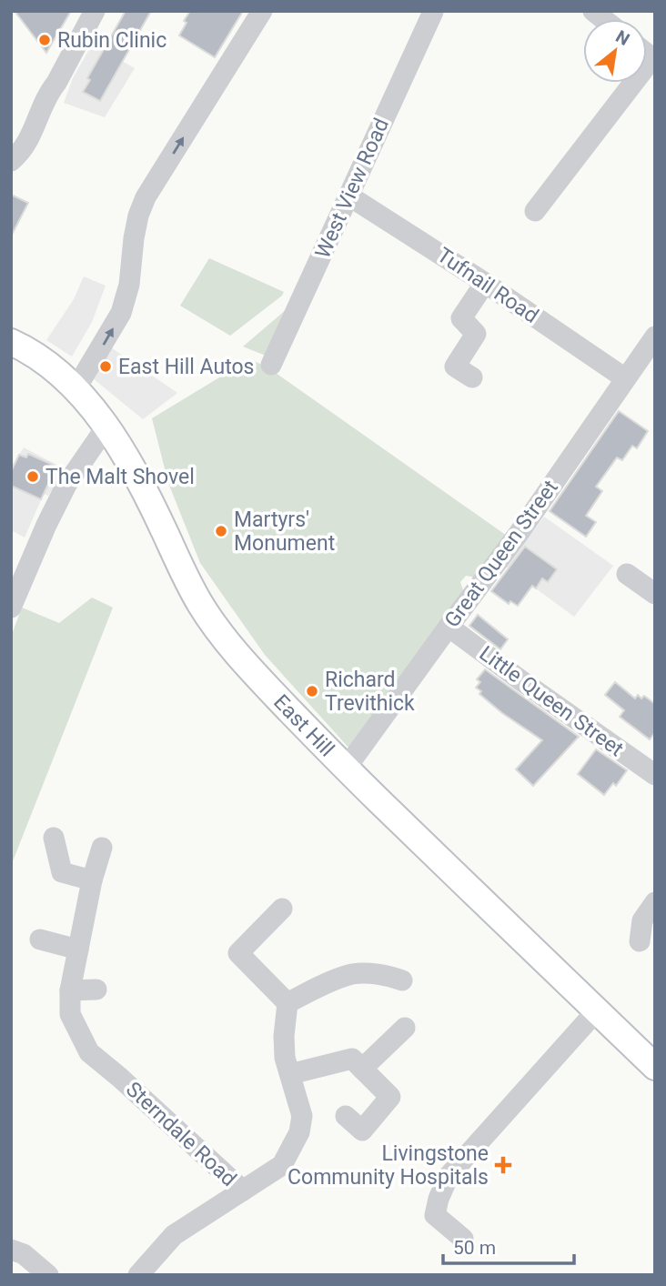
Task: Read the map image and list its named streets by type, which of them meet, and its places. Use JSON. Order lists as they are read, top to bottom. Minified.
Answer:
{"streets":{"main road":["East Hill"],"street":["West View Road","Tufnail Road","Great Queen Street","Little Queen Street","Sterndale Road"]},"crossings":[["West View Road","Tufnail Road"],["Tufnail Road","Great Queen Street"],["Great Queen Street","Little Queen Street"],["Great Queen Street","East Hill"]],"places":{"other":["Rubin Clinic","East Hill Autos","The Malt Shovel","Martyrs' Monument","Richard Trevithick"],"health":["Livingstone Community Hospitals"]},"scale_bar":"50 m","north":"top right"}
